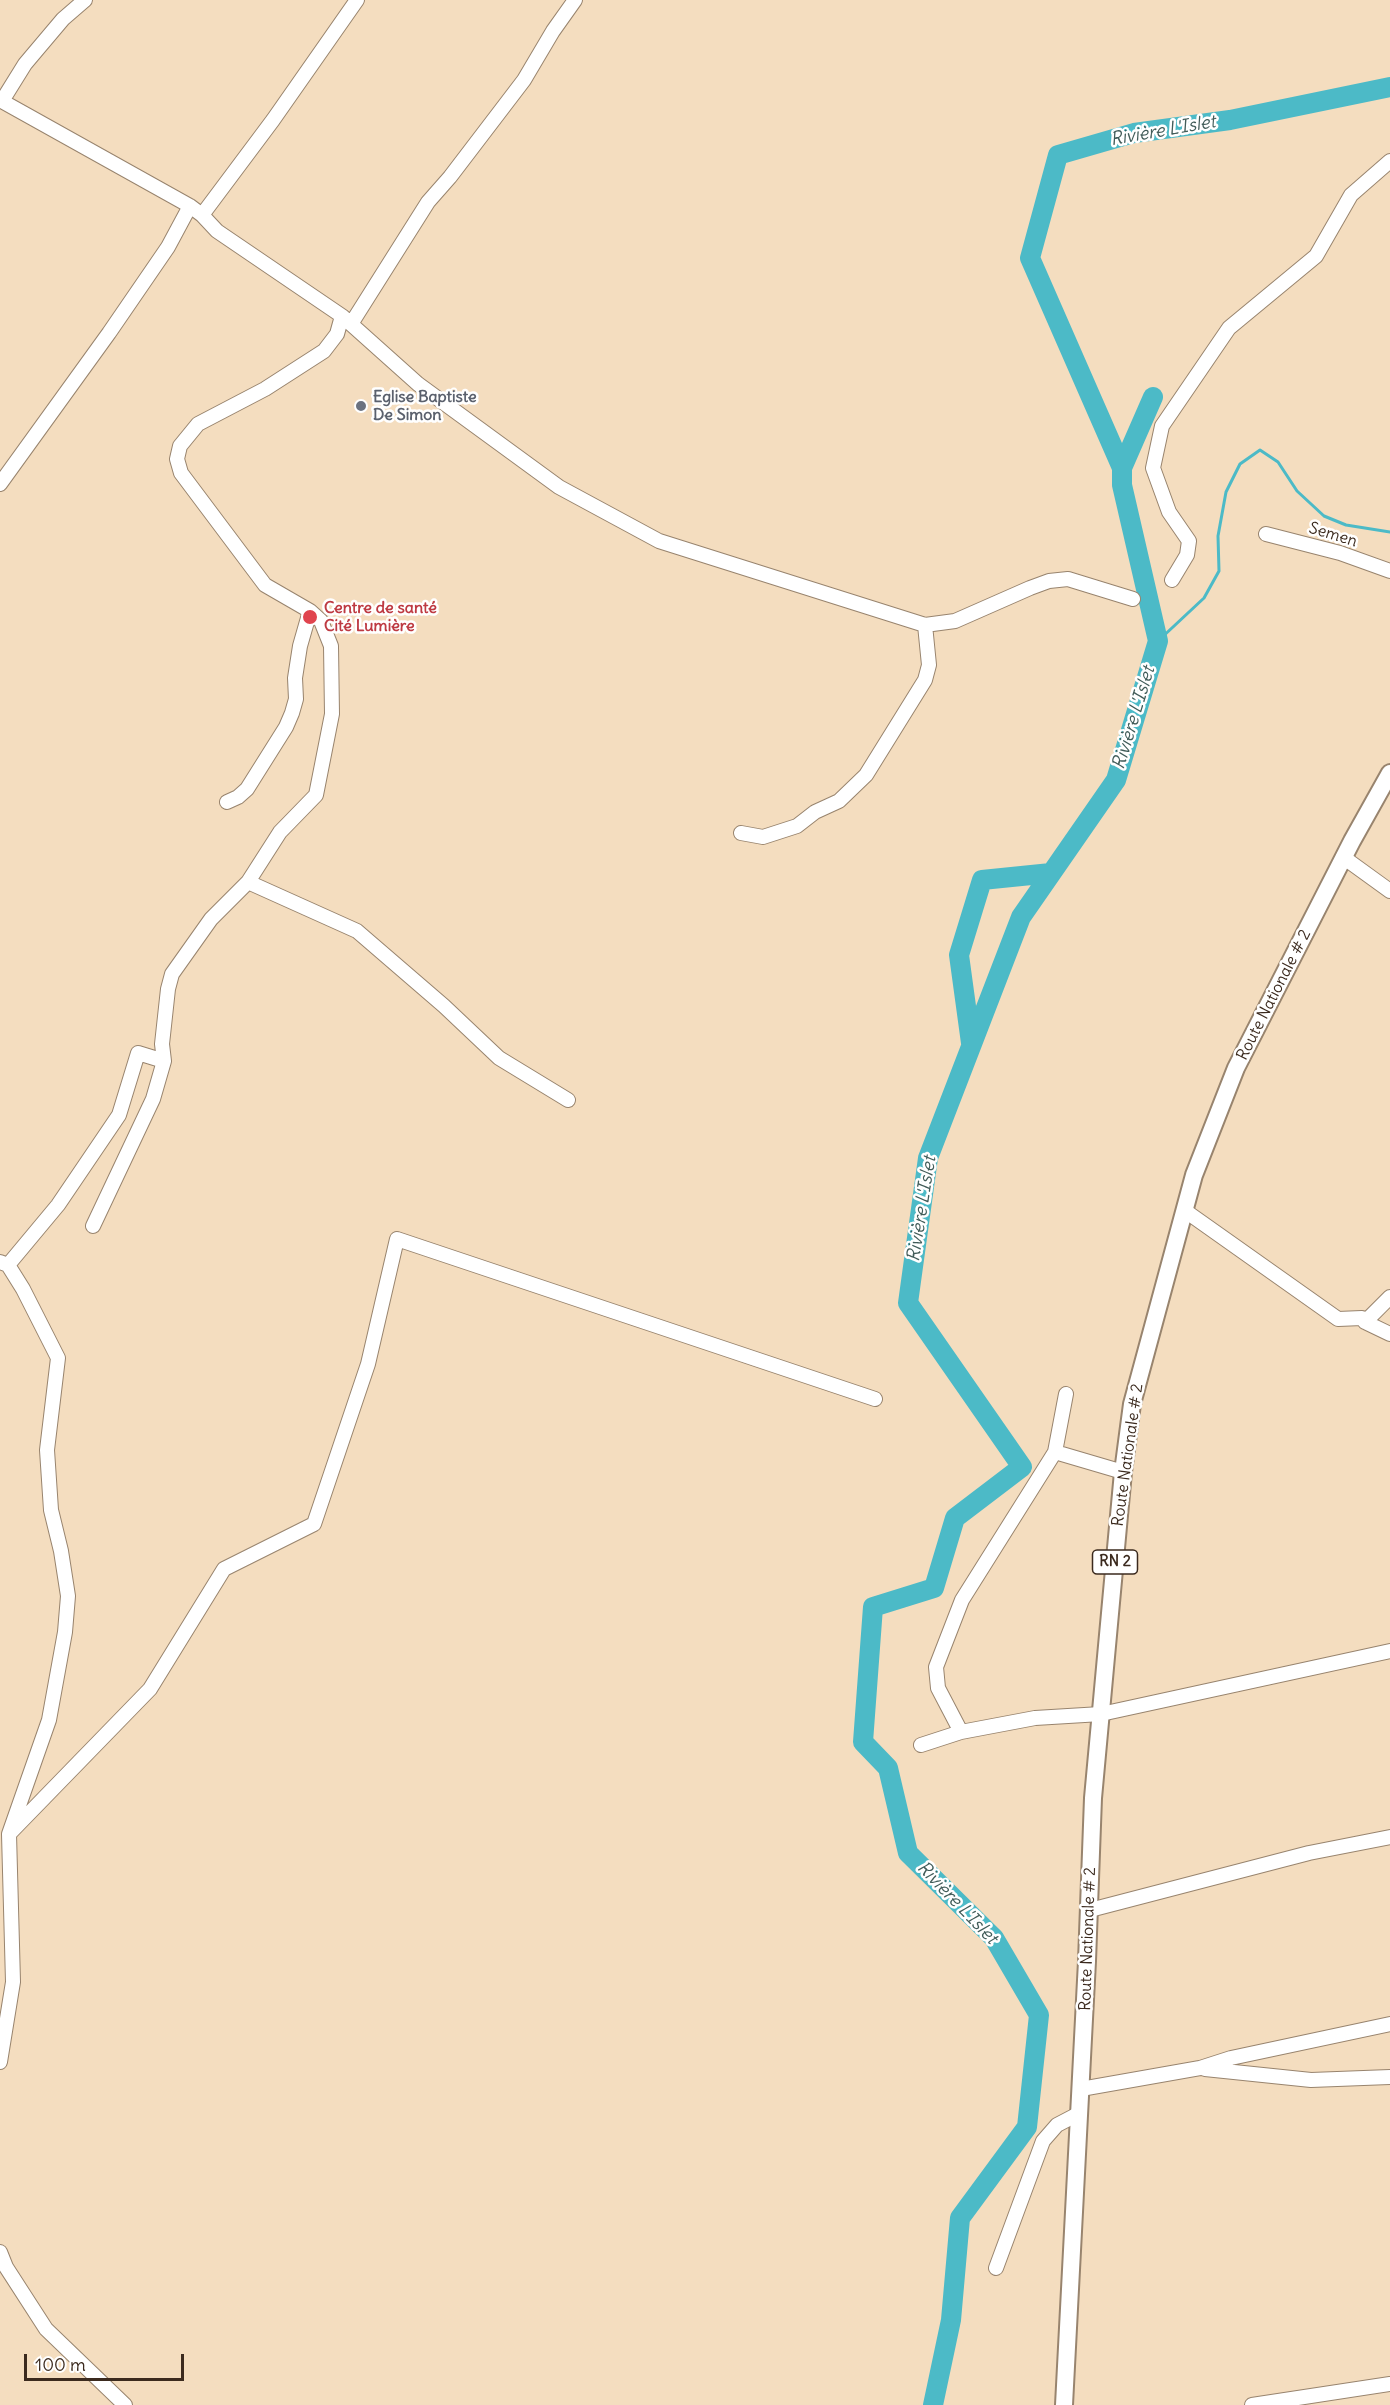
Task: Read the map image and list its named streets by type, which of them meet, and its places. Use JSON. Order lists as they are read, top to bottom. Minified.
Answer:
{"streets":{"main road":["Route Nationale # 2","RN 2"],"street":["Semen"]},"water":["Rivière L'Islet"],"places":["Eglise Baptiste De Simon","Centre de santé Cité Lumière"],"scale_bar":"100 m"}
